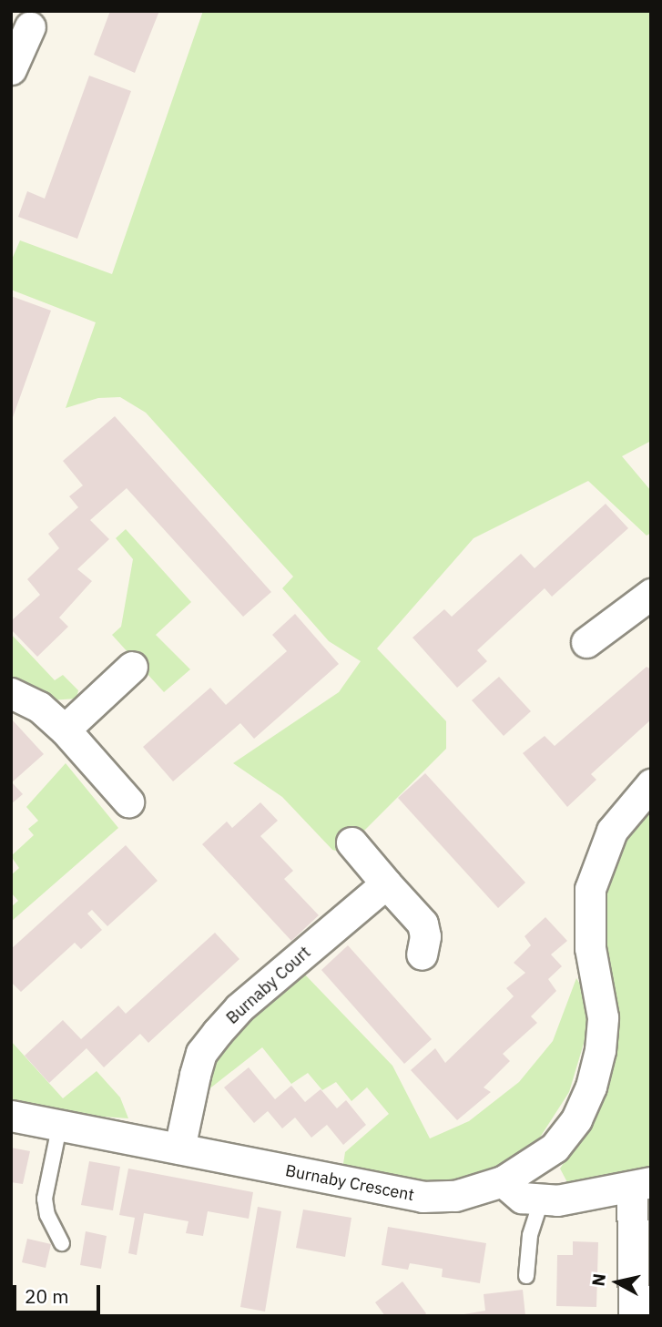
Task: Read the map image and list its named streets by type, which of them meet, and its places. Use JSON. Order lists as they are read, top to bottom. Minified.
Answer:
{"streets":{"street":["Burnaby Court","Burnaby Crescent"]},"crossings":[["Burnaby Court","Burnaby Crescent"]],"scale_bar":"20 m","north":"left"}
